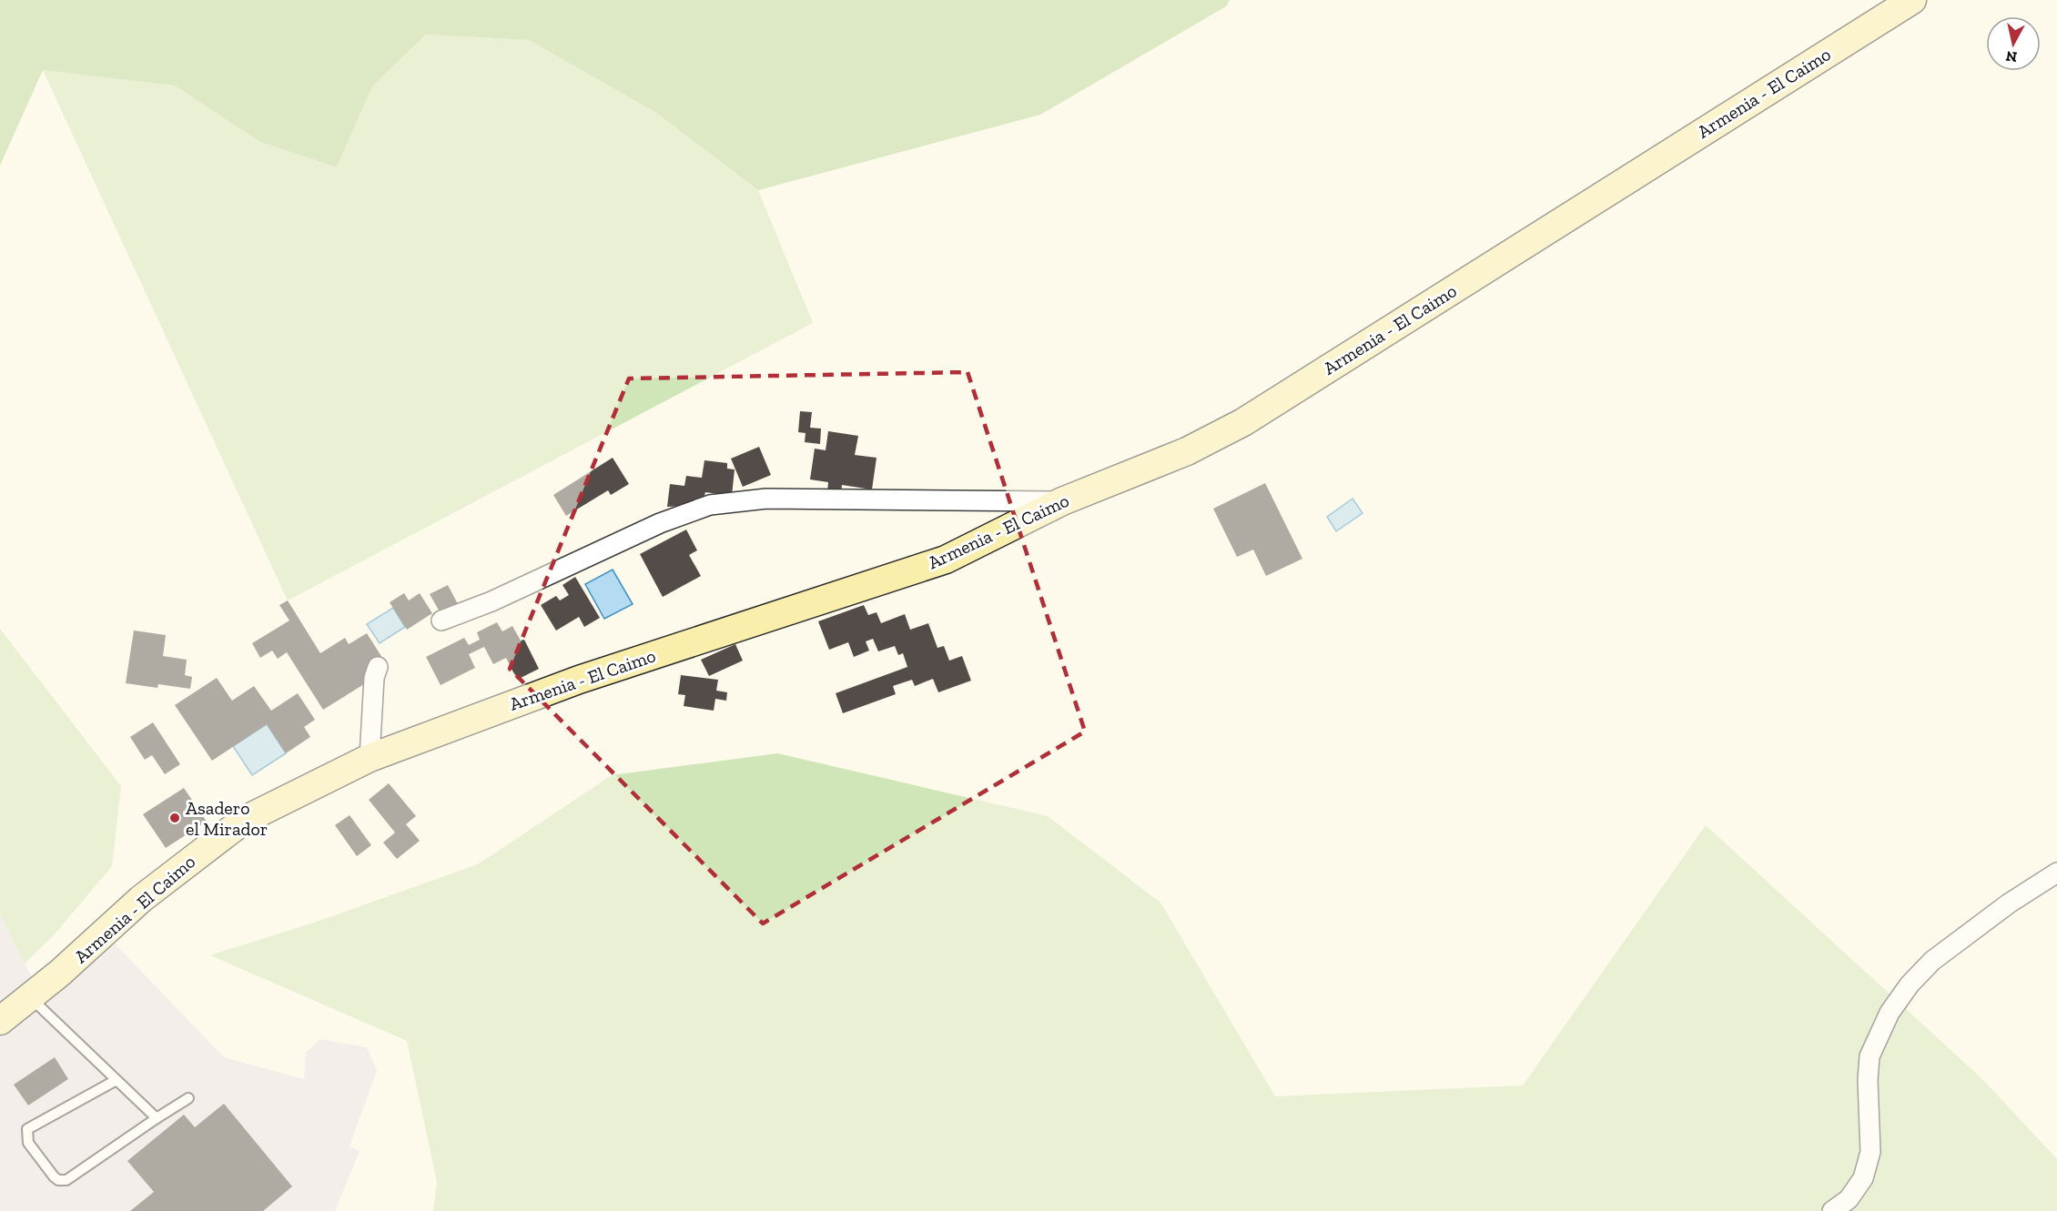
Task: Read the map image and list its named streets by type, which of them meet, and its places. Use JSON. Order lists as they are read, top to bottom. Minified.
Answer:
{"streets":{"main road":["Armenia - El Caimo"]},"places":["Asadero el Mirador"],"north":"bottom"}
